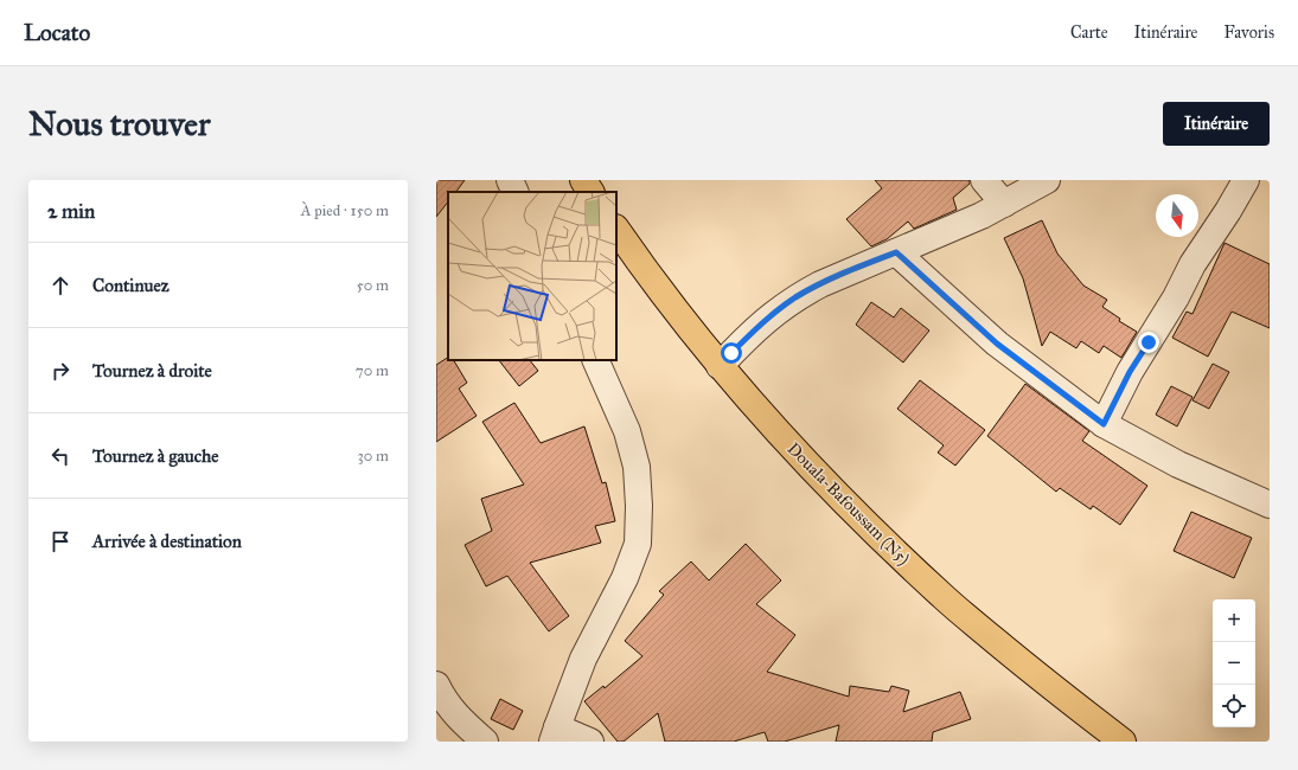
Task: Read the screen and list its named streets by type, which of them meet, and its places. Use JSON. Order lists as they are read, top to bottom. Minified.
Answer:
{"streets":{"highway":["Douala-Bafoussam (N5)"]},"north":"bottom","page":{"header":"Locato","nav":["Carte","Itinéraire","Favoris"],"buttons":"Itinéraire","title":"Nous trouver","heading":["2 min","À pied · 150 m"],"list":[["Continuez","50 m"],["Tournez à droite","70 m"],["Tournez à gauche","30 m"],"Arrivée à destination"],"map_buttons":["+","−"]}}
